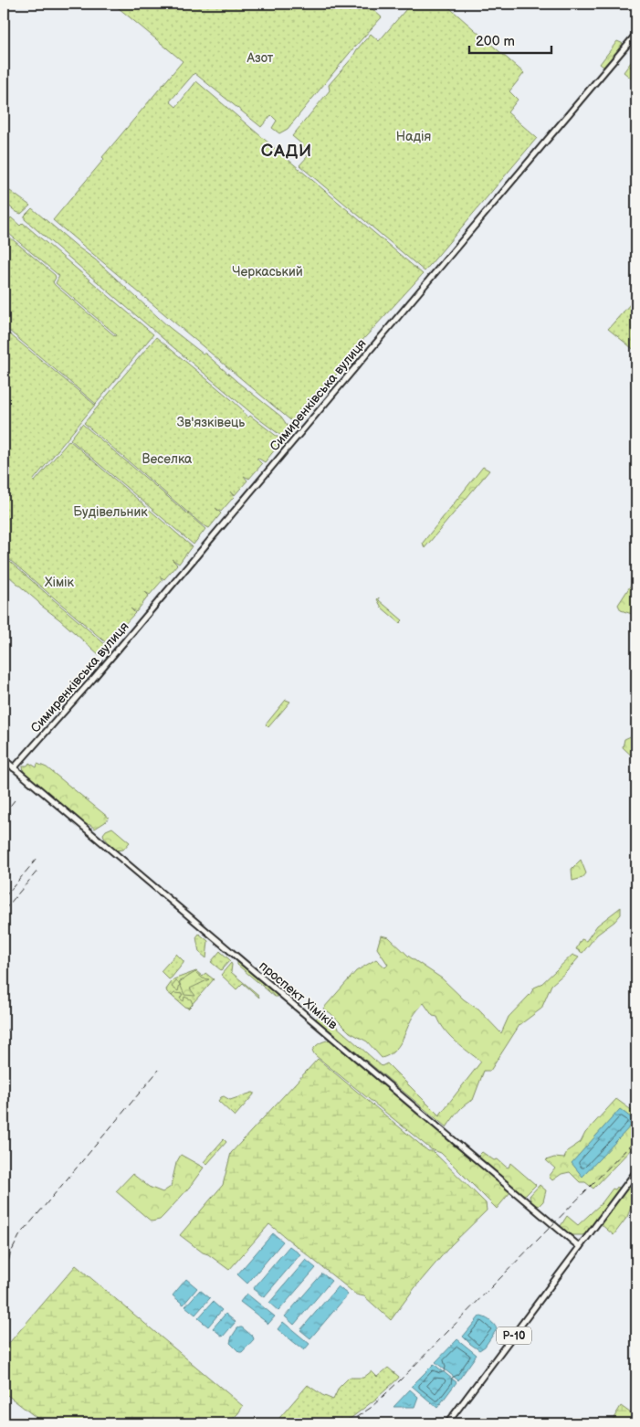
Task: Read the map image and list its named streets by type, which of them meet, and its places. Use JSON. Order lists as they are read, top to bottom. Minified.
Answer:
{"streets":{"main road":["Симиренківська вулиця","проспект Хіміків","Р-10"]},"crossings":[["Симиренківська вулиця","проспект Хіміків"],["проспект Хіміків","Р-10"]],"districts":["САДИ"],"parks":["Азот","Надія","Черкаський","Зв'язківець","Веселка","Будівельник","Хімік"],"scale_bar":"200 m"}
